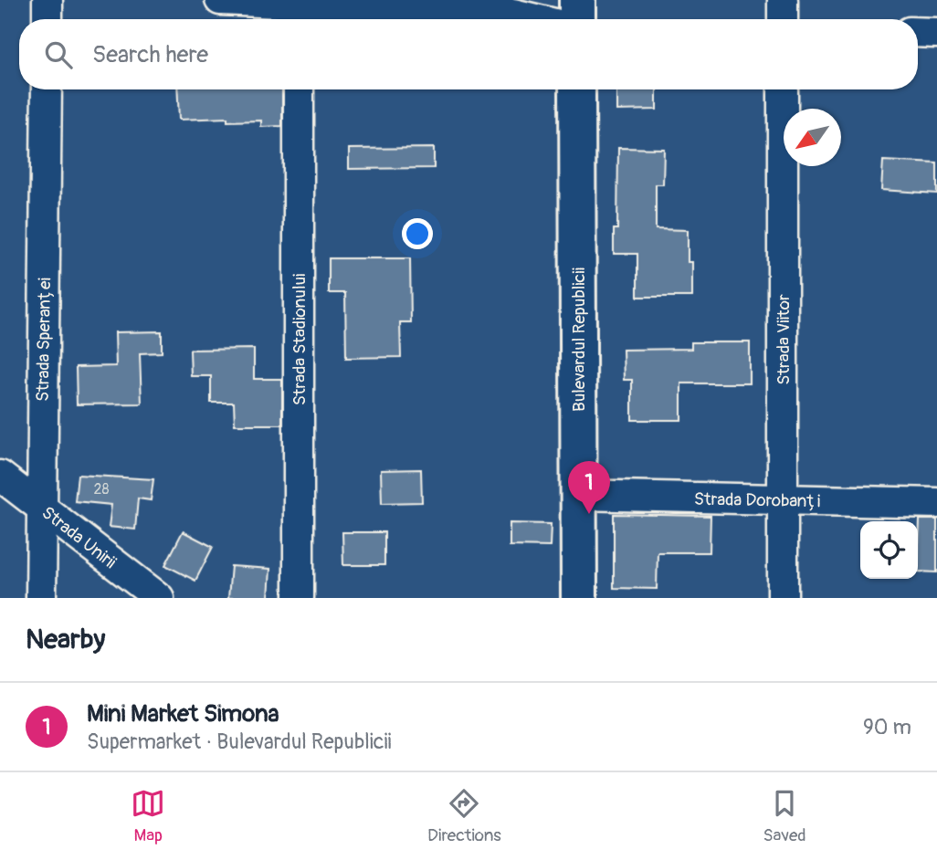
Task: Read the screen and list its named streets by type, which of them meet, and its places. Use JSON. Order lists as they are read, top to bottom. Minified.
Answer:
{"streets":{"main road":["Bulevardul Republicii"],"street":["Strada Speranței","Strada Stadionului","Strada Viitor","Strada Dorobanți","Strada Unirii"]},"crossings":[["Strada Speranței","Strada Unirii"],["Bulevardul Republicii","Strada Dorobanți"],["Strada Viitor","Strada Dorobanți"]],"house_numbers":["28"],"north":"bottom left","page":{"search":"Search here","pins":"1","heading":"Nearby","list":[{"mark":"1","name":"Mini Market Simona","note":"Supermarket · Bulevardul Republicii","value":"90 m"}],"nav":["Map","Directions","Saved"]}}
